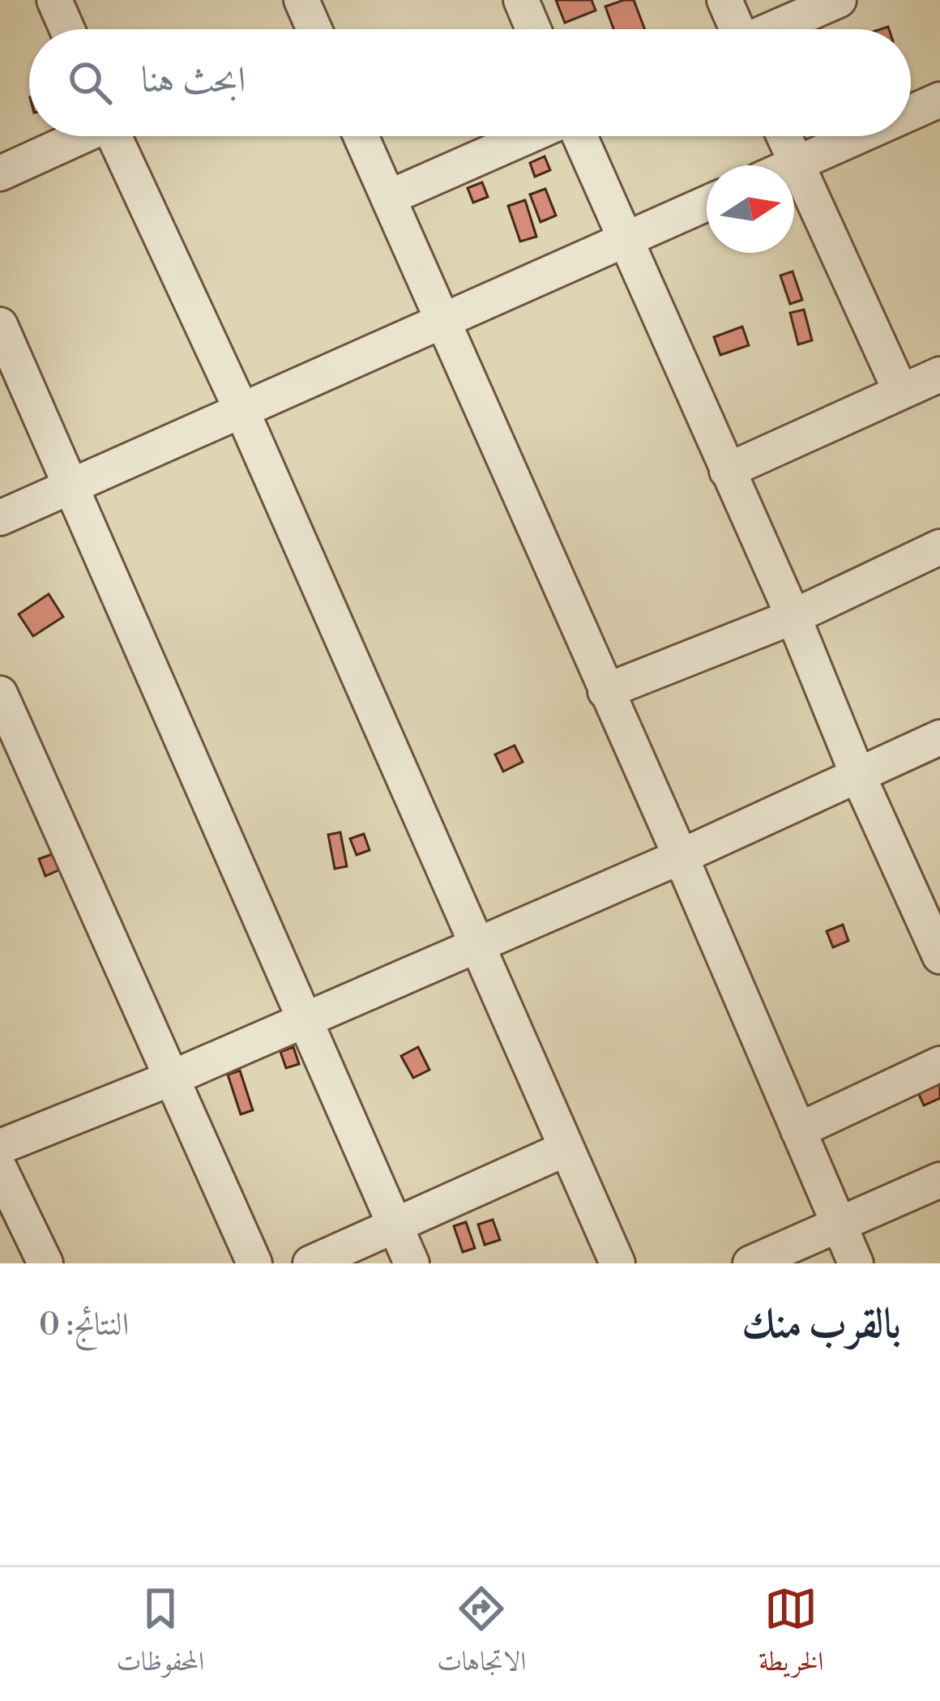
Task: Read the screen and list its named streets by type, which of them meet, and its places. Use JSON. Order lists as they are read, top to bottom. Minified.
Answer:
{"north":"right","page":{"search":"ابحث هنا","heading":["بالقرب منك","النتائج: 0"],"nav":["الخريطة","الاتجاهات","المحفوظات"]}}
